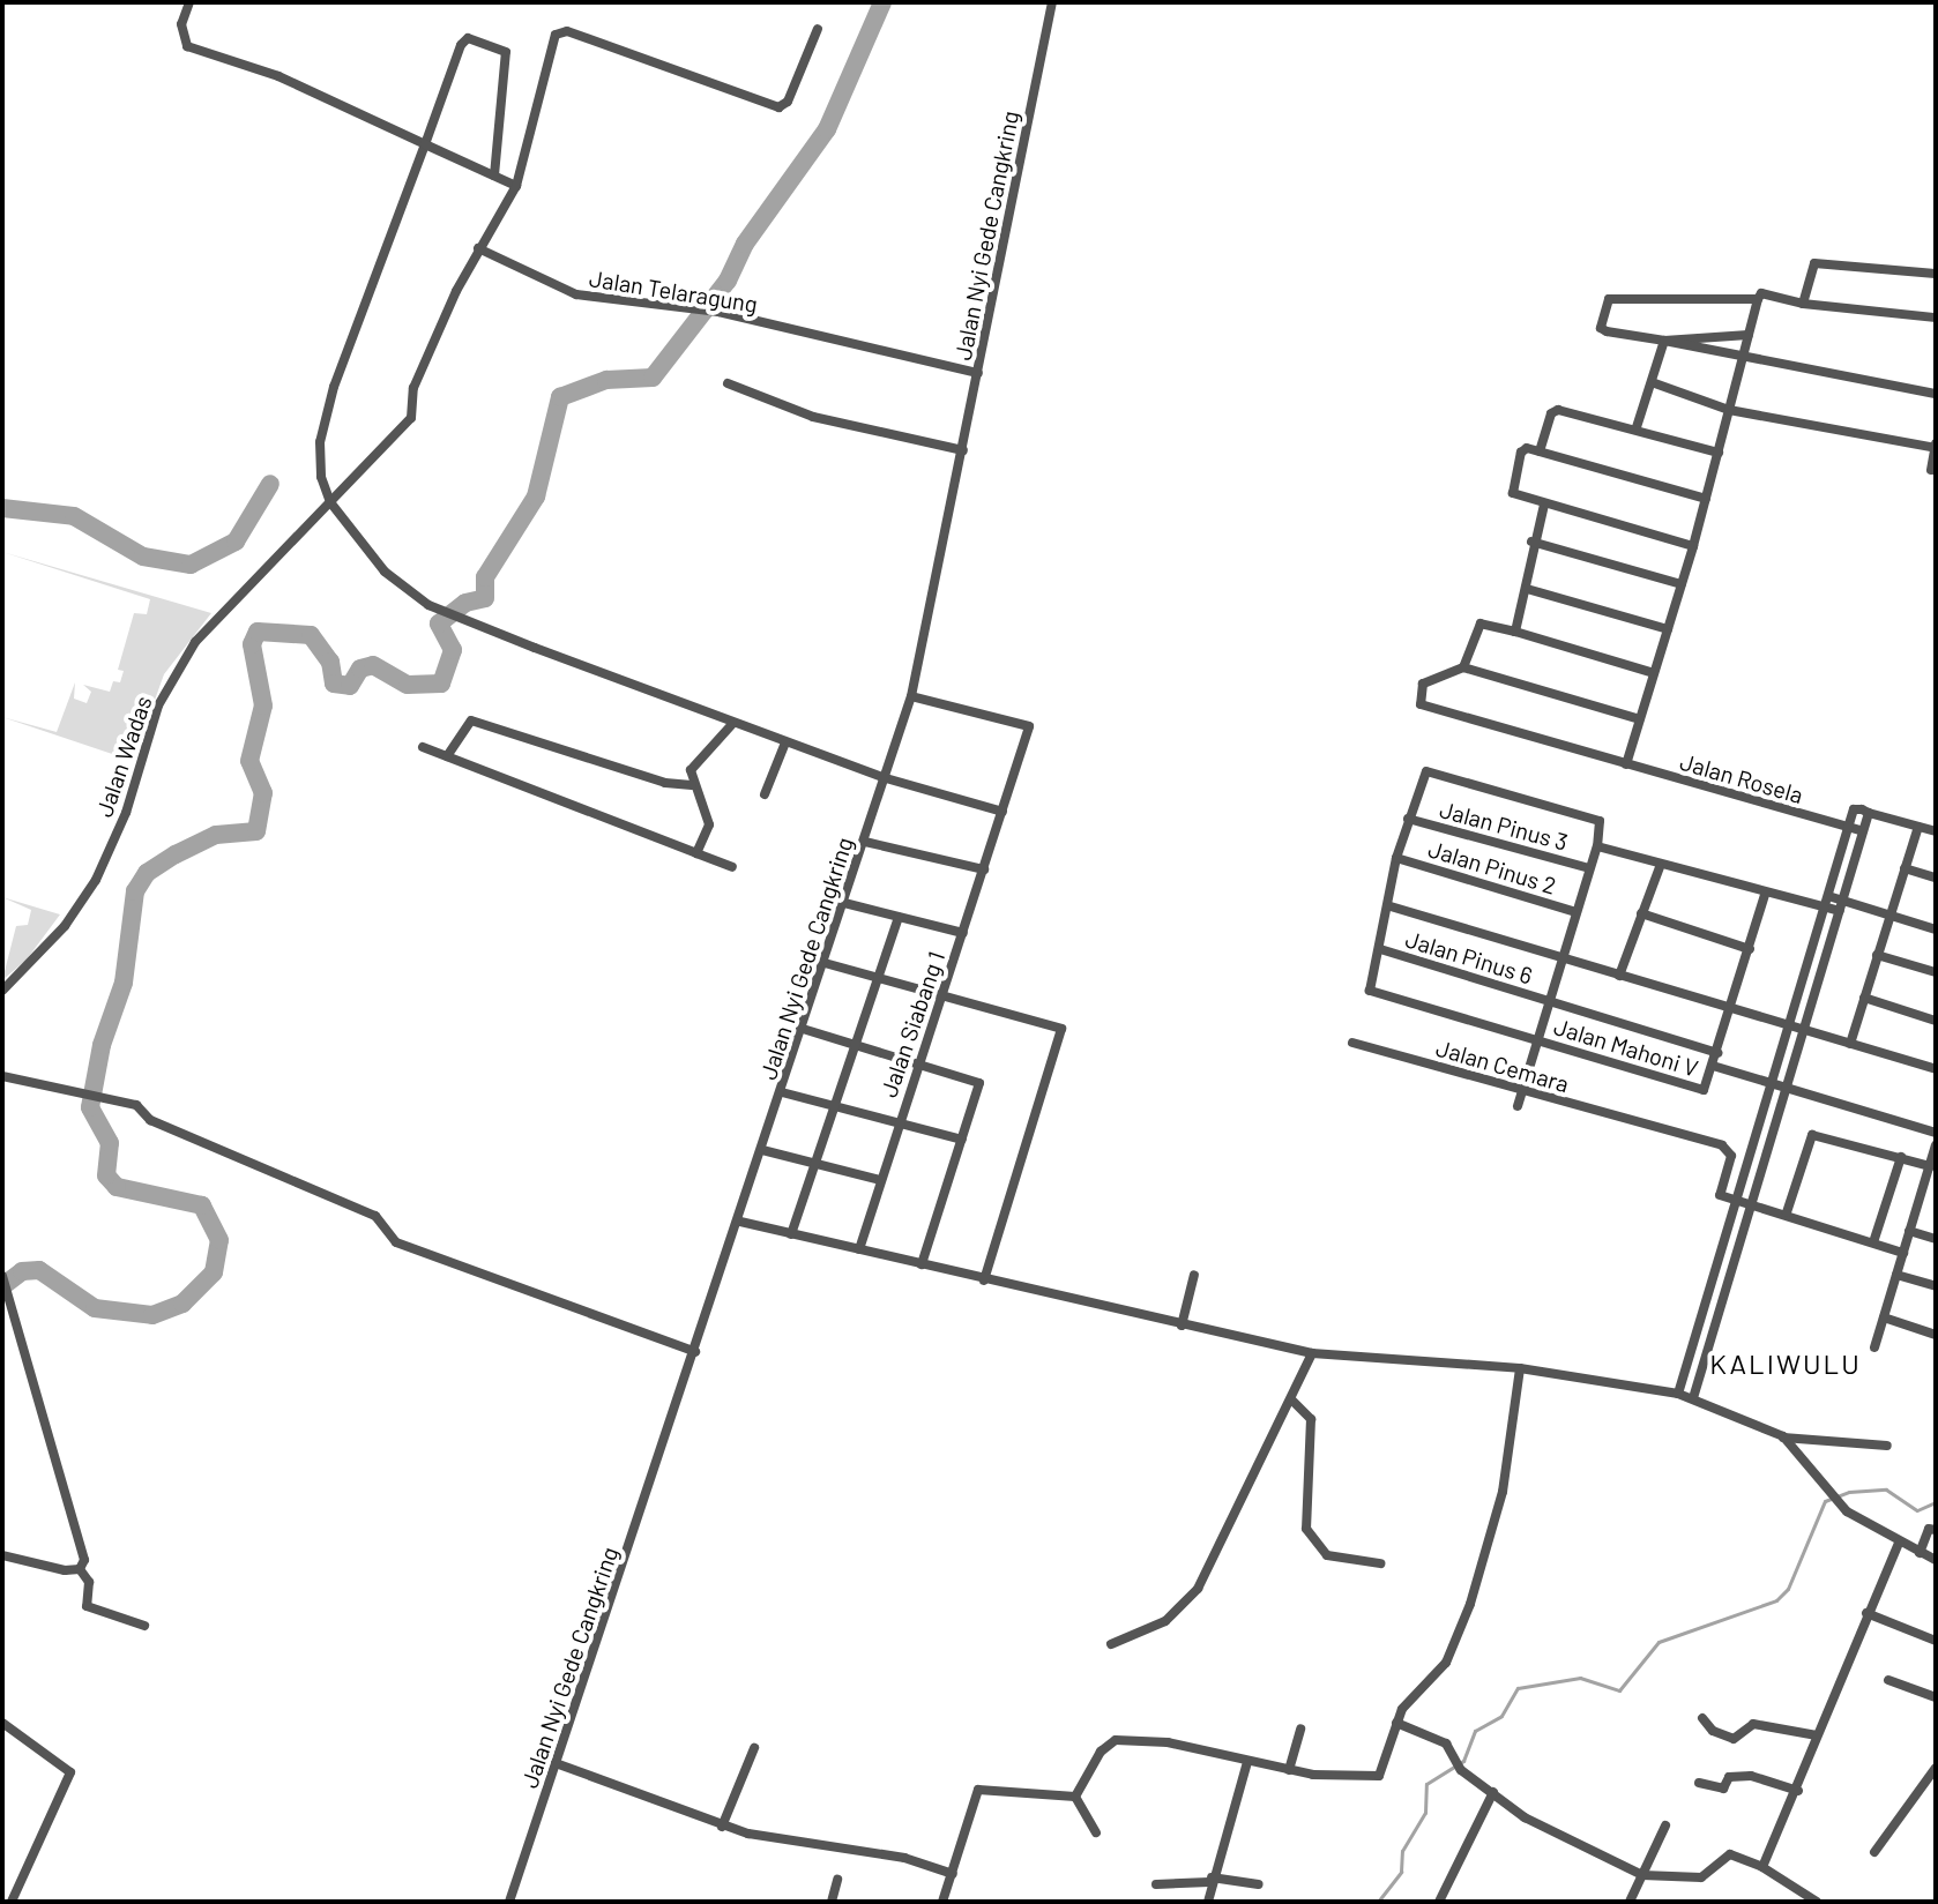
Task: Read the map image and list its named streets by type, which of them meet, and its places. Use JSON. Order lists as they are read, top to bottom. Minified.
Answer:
{"streets":{"street":["Jalan Nyi Gede Cangkring","Jalan Telaragung","Jalan Wadas","Jalan Rosela","Jalan Pinus 3","Jalan Pinus 2","Jalan Pinus 6","Jalan Siabang 1","Jalan Mahoni V","Jalan Cemara"]},"crossings":[["Jalan Nyi Gede Cangkring","Jalan Telaragung"],["Jalan Nyi Gede Cangkring","Jalan Siabang 1"],["Jalan Telaragung","Jalan Wadas"],["Jalan Pinus 6","Jalan Mahoni V"]],"districts":["KALIWULU"]}
